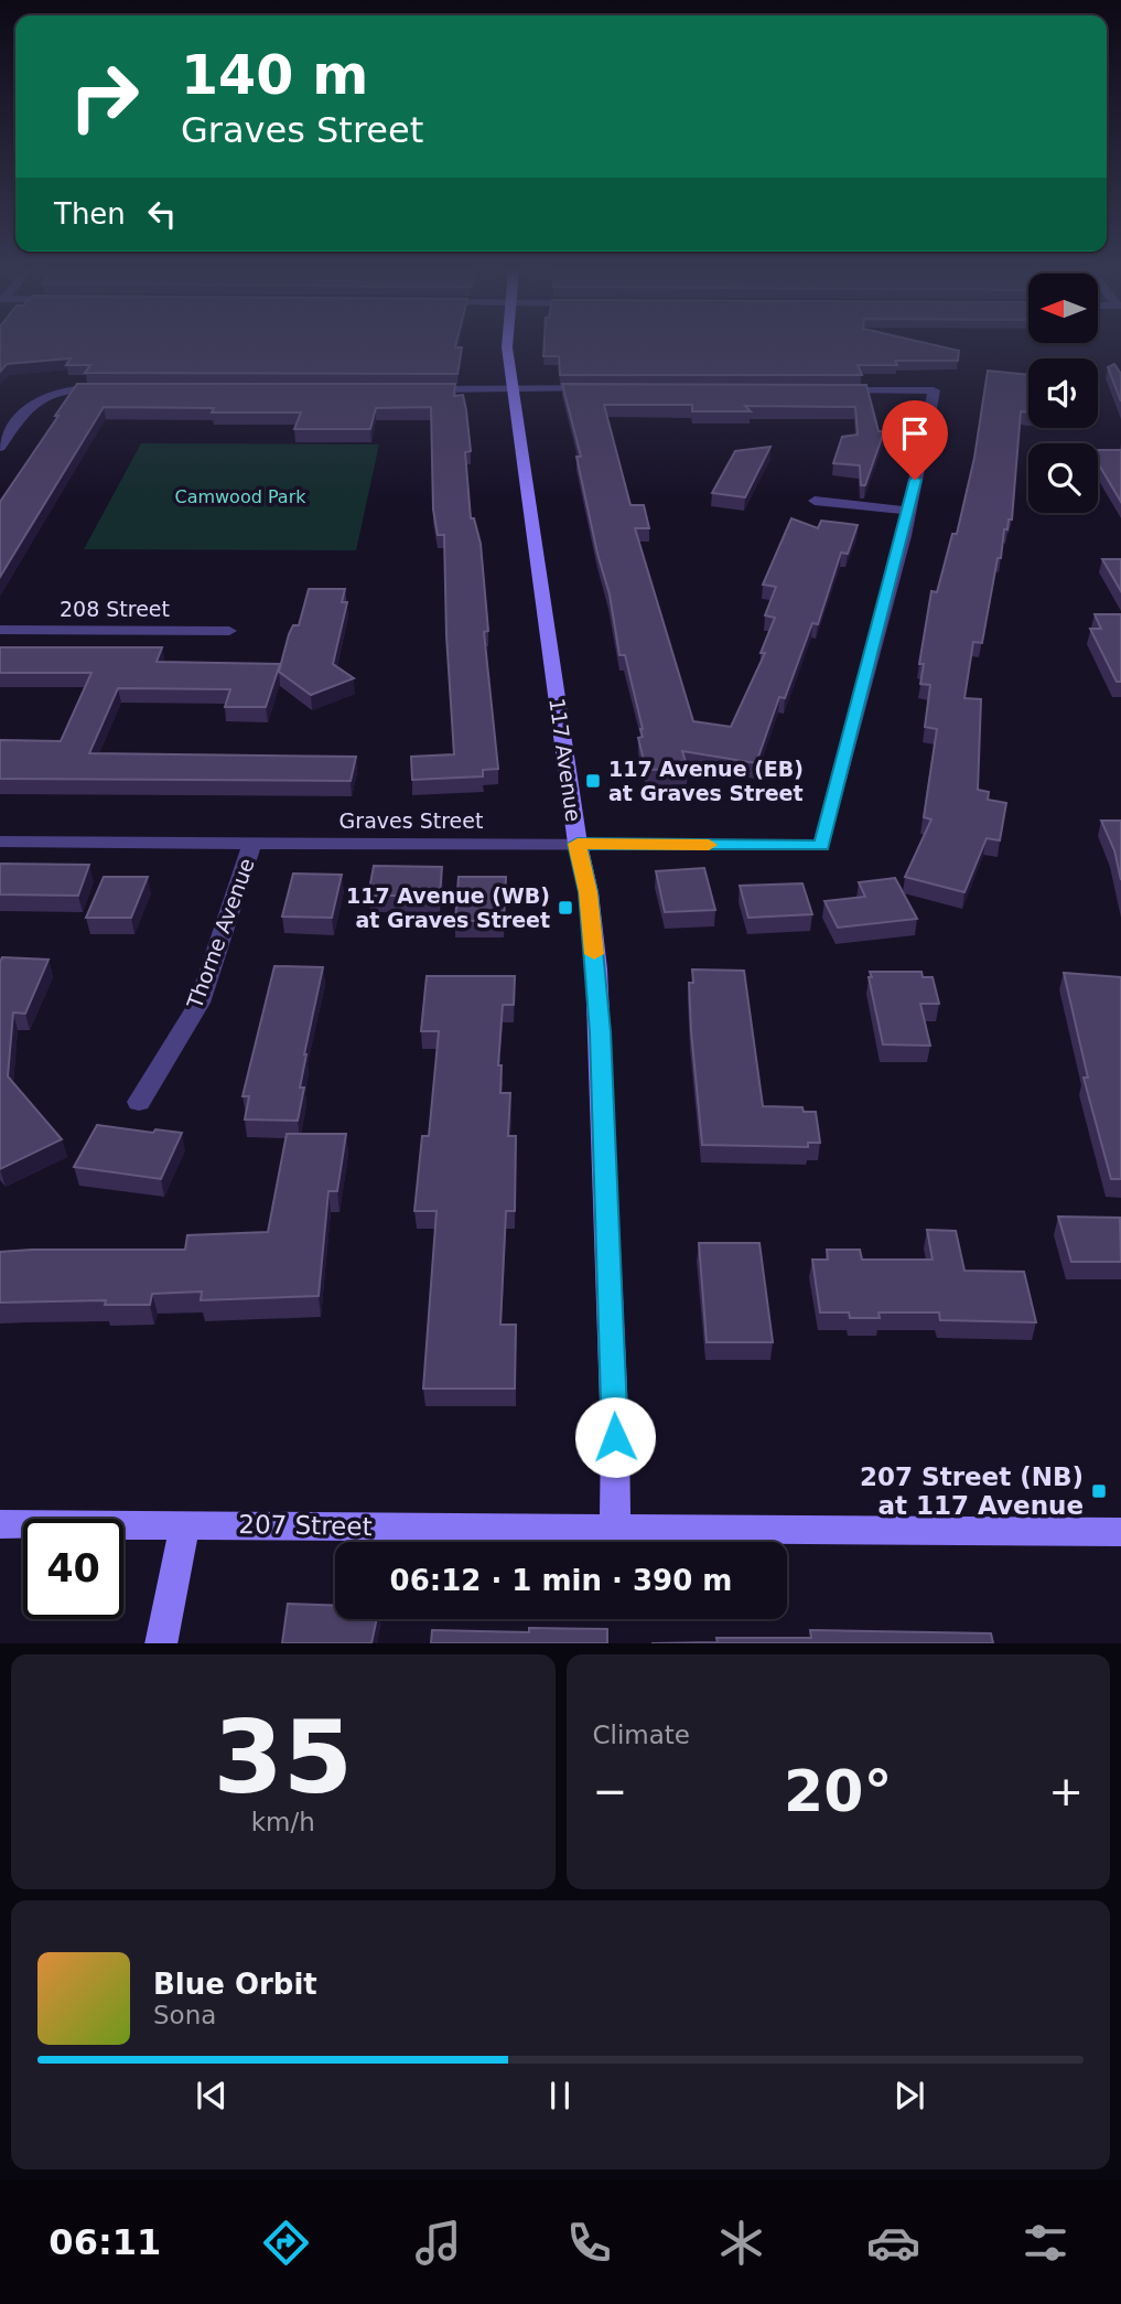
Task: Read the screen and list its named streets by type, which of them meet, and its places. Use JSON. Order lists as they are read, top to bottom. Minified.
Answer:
{"streets":{"street":["208 Street","117 Avenue","Graves Street","Thorne Avenue","207 Street"]},"crossings":[["117 Avenue","Graves Street"],["117 Avenue","207 Street"],["Graves Street","Thorne Avenue"]],"parks":["Camwood Park"],"places":{"transit":["117 Avenue (EB) at Graves Street","117 Avenue (WB) at Graves Street","207 Street (NB) at 117 Avenue"]},"north":"left","page":{"turn":["140 m","Graves Street"],"then":"Then","limit":"40","trip":"06:12 · 1 min · 390 m","tile":[["35","km/h"],"Climate"],"heat":["−","20°","+"],"song":["Blue Orbit","Sona"],"tabs":"06:11"}}
